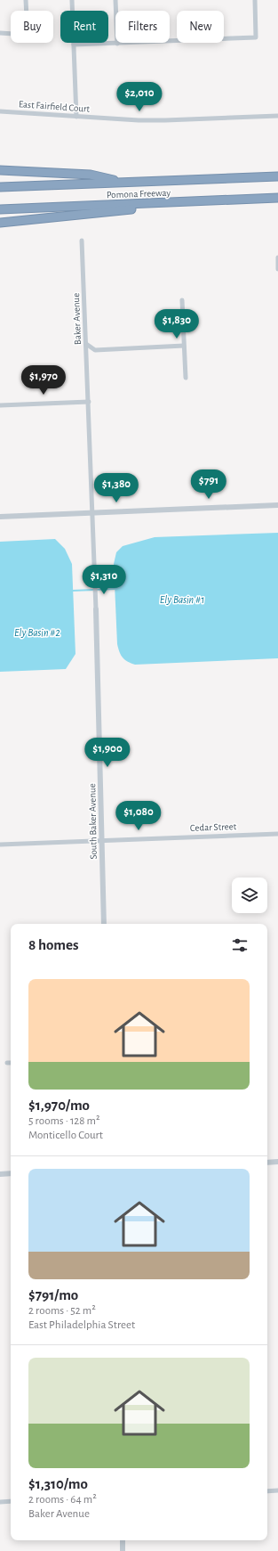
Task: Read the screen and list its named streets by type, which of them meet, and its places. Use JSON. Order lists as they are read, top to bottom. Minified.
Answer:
{"streets":{"highway":["Pomona Freeway"],"street":["East Fairfield Court","Baker Avenue","South Baker Avenue","Cedar Street"]},"crossings":[["Baker Avenue","South Baker Avenue"],["South Baker Avenue","Cedar Street"]],"water":["Ely Basin #1","Ely Basin #2"],"page":{"chip":["Buy","Rent","Filters","New"],"price":["$2,010","$1,830","$1,970","$791","$1,380","$1,310","$1,900","$1,080"],"heading":"8 homes","list":[{"name":"$1,970/mo","note":"5 rooms · 128 m² · Monticello Court"},{"name":"$791/mo","note":"2 rooms · 52 m² · East Philadelphia Street"},{"name":"$1,310/mo","note":"2 rooms · 64 m² · Baker Avenue"}]}}
